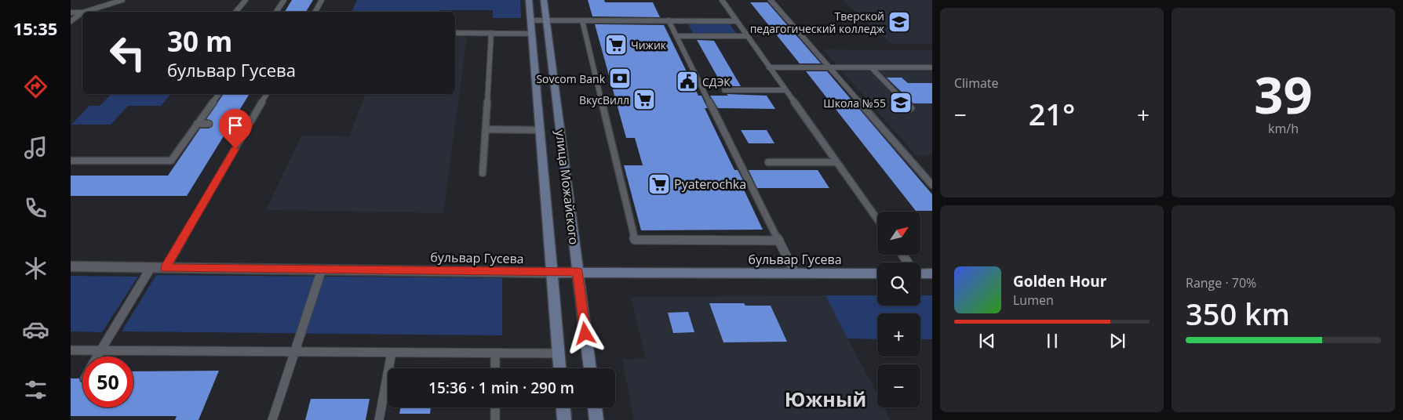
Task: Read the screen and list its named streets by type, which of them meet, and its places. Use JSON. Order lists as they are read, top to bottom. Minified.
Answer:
{"streets":{"main road":["улица Можайского","бульвар Гусева"]},"crossings":[["улица Можайского","бульвар Гусева"]],"districts":["Южный"],"places":{"school or university":["Тверской педагогический колледж","Школа №55"],"supermarket":["Чижик","ВкусВилл","Pyaterochka"],"bank":["Sovcom Bank"],"public building":["СДЭК"]},"north":"top right","page":{"tabs":"15:35","tile":["Climate",["39","km/h"],["Range · 70%","350 km"]],"turn":["30 m","бульвар Гусева"],"heat":["−","21°","+"],"map_buttons":["+","−"],"song":["Golden Hour","Lumen"],"limit":"50","trip":"15:36 · 1 min · 290 m"}}
